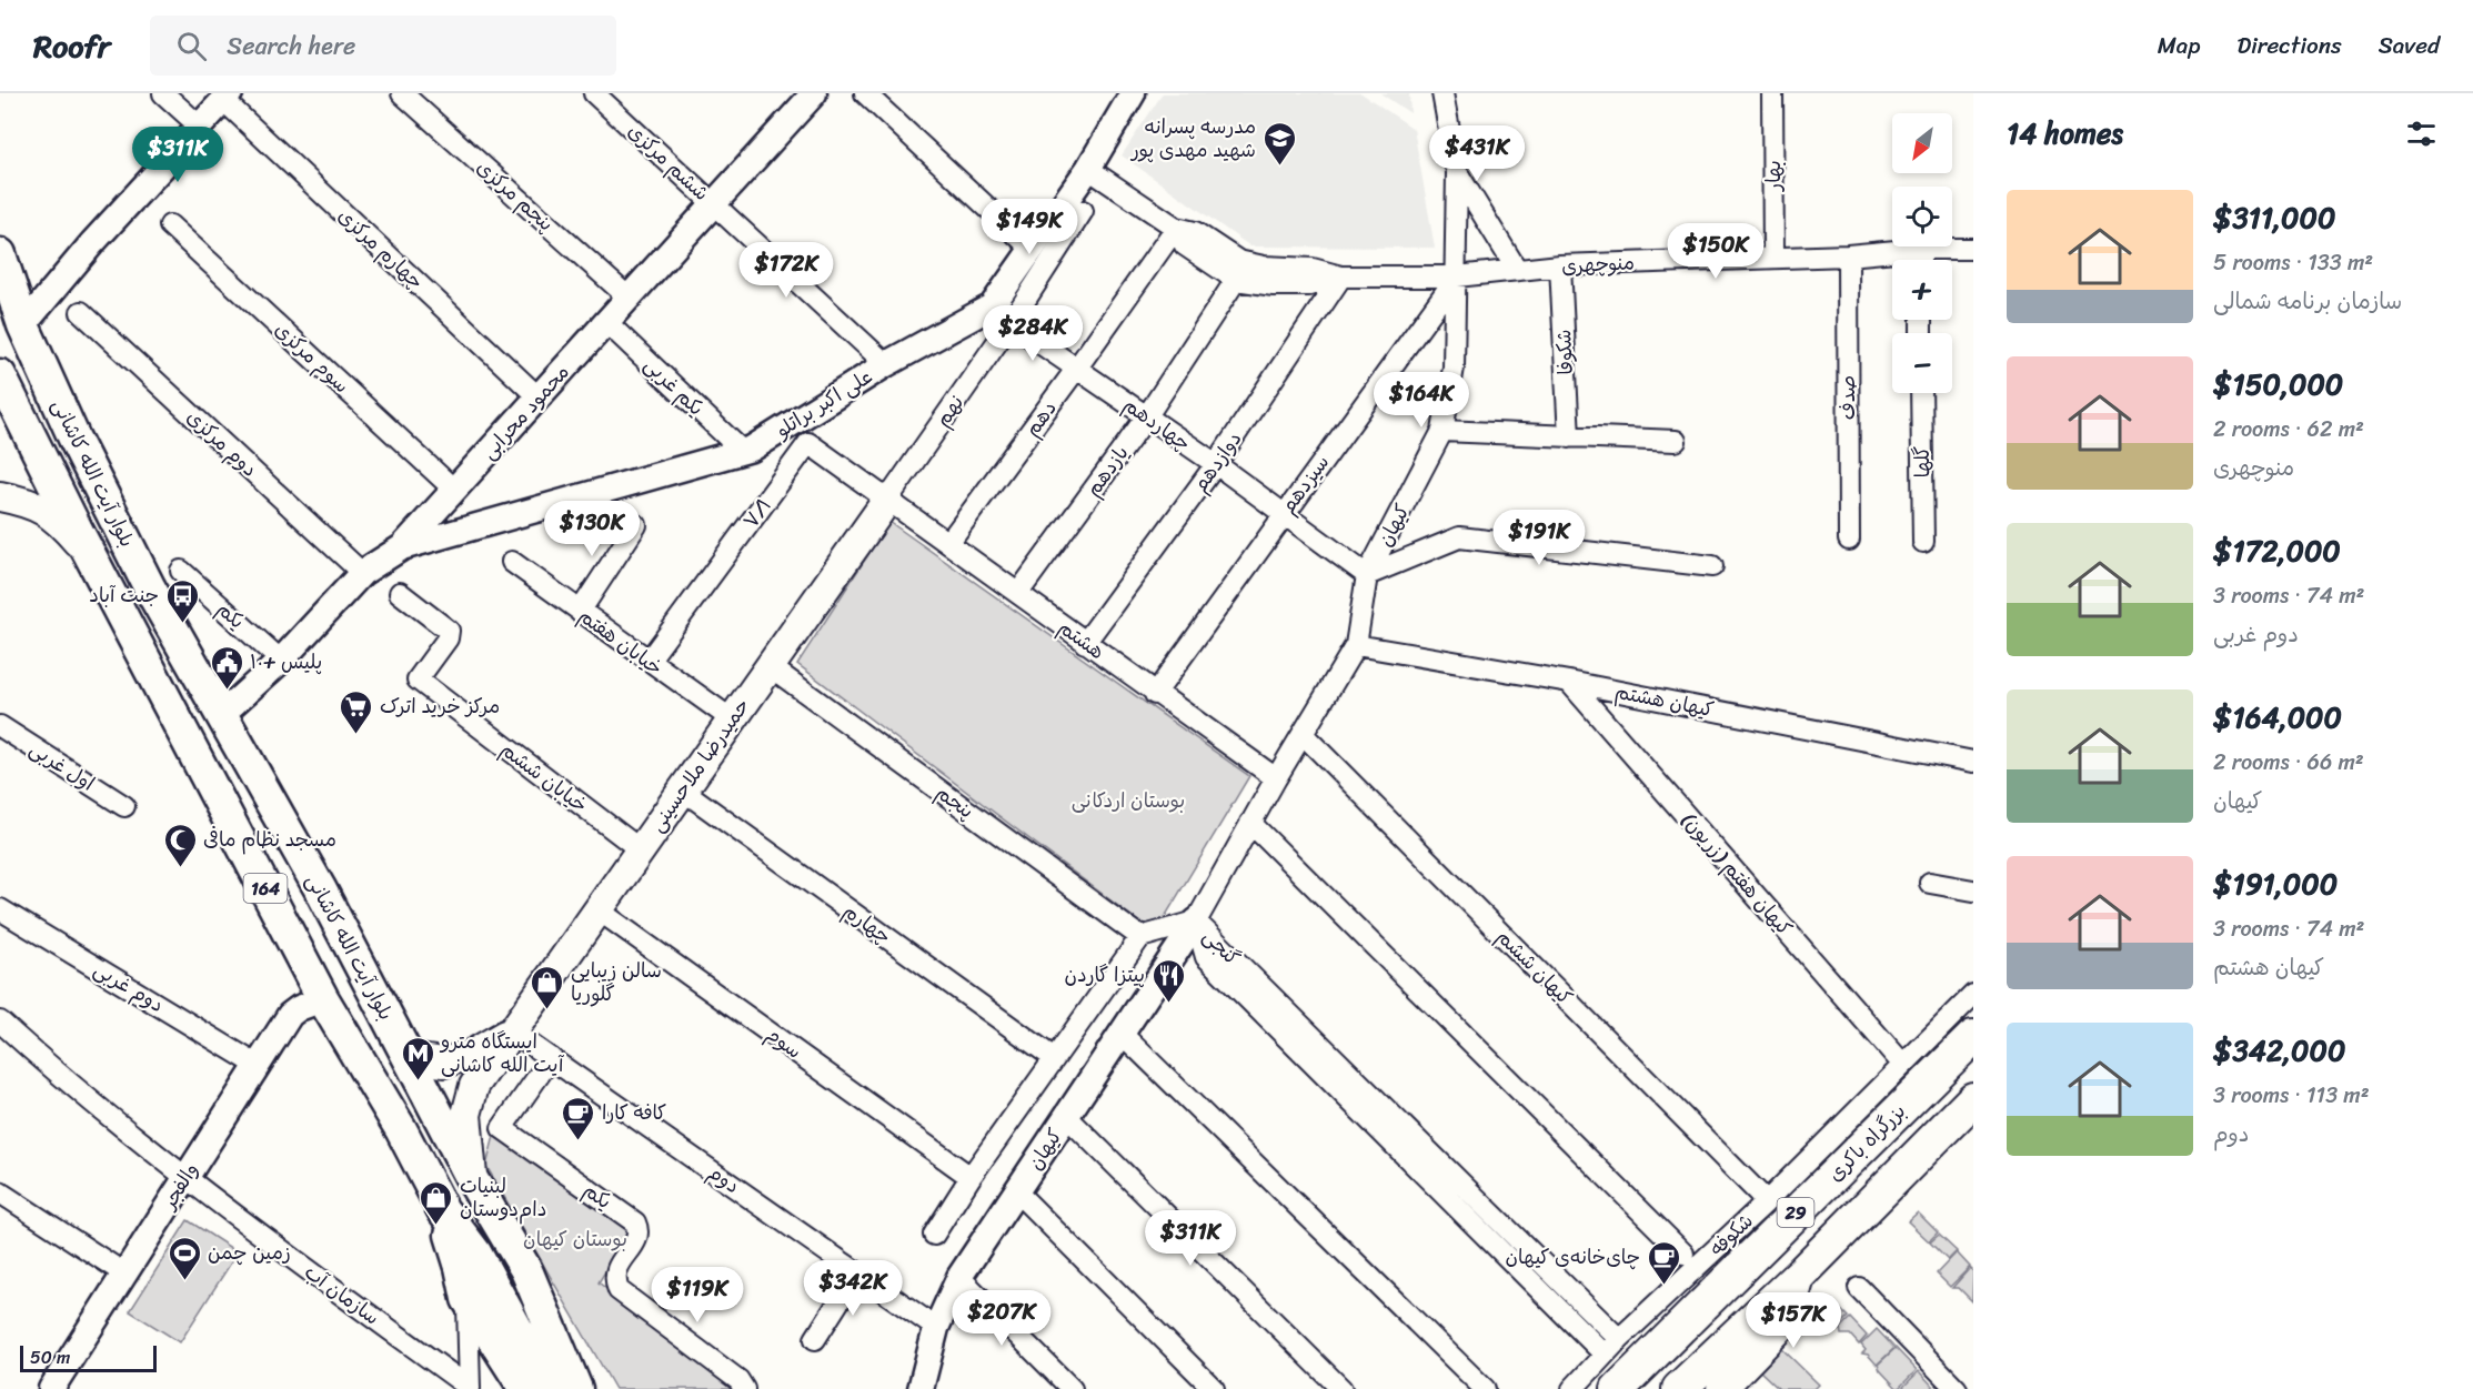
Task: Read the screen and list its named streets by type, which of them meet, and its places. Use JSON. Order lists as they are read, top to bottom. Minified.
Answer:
{"streets":{"highway":["بزرگراه باکری","29"],"main road":["بلوار آیت الله کاشانی","حمیدرضا ملاحسینی","164"],"street":["ششم مرکزی","بهار","پنجم مرکزی","چهارم مرکزی","منوچهری","شکوفا","سوم مرکزی","یکم غربی","صدف","علی اکبر براتلو","نهم","محمود محرابی","دهم","چهاردهم","دوم مرکزی","دوازدهم","گلها","یازدهم","سیزدهم","۷/۱","کیهان","یکم","هشتم","خیابان هفتم","کیهان هشتم","اول غربی","خیابان ششم","پنجم","کیهان هفتم (زریون)","چهارم","گنجی","کیهان ششم","دوم غربی","سوم","دوم","والفجر","شکوفه","سازمان آب"]},"crossings":[["ششم مرکزی","محمود محرابی"],["بهار","منوچهری"],["پنجم مرکزی","محمود محرابی"],["چهارم مرکزی","محمود محرابی"],["منوچهری","شکوفا"],["منوچهری","صدف"],["منوچهری","علی اکبر براتلو"],["منوچهری","دهم"],["منوچهری","دوازدهم"],["منوچهری","یازدهم"],["منوچهری","سیزدهم"],["منوچهری","کیهان"],["سوم مرکزی","محمود محرابی"],["یکم غربی","علی اکبر براتلو"],["یکم غربی","محمود محرابی"],["علی اکبر براتلو","محمود محرابی"],["نهم","چهاردهم"],["نهم","۷/۱"],["نهم","هشتم"],["نهم","حمیدرضا ملاحسینی"],["محمود محرابی","دوم مرکزی"],["محمود محرابی","بلوار آیت الله کاشانی"],["محمود محرابی","یکم"],["دهم","چهاردهم"],["دهم","هشتم"],["چهاردهم","دوازدهم"],["چهاردهم","یازدهم"],["چهاردهم","سیزدهم"],["چهاردهم","کیهان"],["دوازدهم","هشتم"],["یازدهم","هشتم"],["بلوار آیت الله کاشانی","حمیدرضا ملاحسینی"],["بلوار آیت الله کاشانی","والفجر"],["سیزدهم","کیهان"],["سیزدهم","هشتم"],["۷/۱","هشتم"],["۷/۱","خیابان هفتم"],["۷/۱","حمیدرضا ملاحسینی"],["کیهان","هشتم"],["کیهان","کیهان هشتم"],["کیهان","گنجی"],["کیهان","کیهان ششم"],["کیهان","دوم"],["یکم","دوم"],["هشتم","حمیدرضا ملاحسینی"],["خیابان هفتم","حمیدرضا ملاحسینی"],["کیهان هشتم","کیهان هفتم (زریون)"],["حمیدرضا ملاحسینی","خیابان ششم"],["حمیدرضا ملاحسینی","پنجم"],["حمیدرضا ملاحسینی","چهارم"],["حمیدرضا ملاحسینی","سوم"],["حمیدرضا ملاحسینی","دوم"],["کیهان هفتم (زریون)","شکوفه"],["گنجی","شکوفه"],["کیهان ششم","شکوفه"],["دوم غربی","والفجر"],["والفجر","سازمان آب"]],"parks":["بوستان اردکانی","بوستان کیهان"],"places":{"school or university":["مدرسه پسرانه شهید مهدی پور"],"bus stop":["جنت آباد"],"public building":["پلیس +۱۰"],"supermarket":["مرکز خرید اترک"],"mosque":["مسجد نظام مافی"],"restaurant":["پیتزا گاردن"],"shop":["سالن زیبایی گلوريا","لبنیات دام‌دوستان"],"metro station":["ایستگاه مترو آیت الله کاشانی"],"cafe":["کافه کارا","چای‌خانه‌ی کیهان"],"sports":["زمین چمن"]},"scale_bar":"50 m","north":"bottom left","page":{"header":"Roofr","search":"Search here","nav":["Map","Directions","Saved"],"heading":"14 homes","map_buttons":["+","−"],"price":["$431K","$311K","$149K","$150K","$172K","$284K","$164K","$130K","$191K","$311K","$342K","$119K","$207K","$157K"],"list":[{"name":"$311,000","note":"5 rooms · 133 m² · سازمان برنامه شمالی"},{"name":"$150,000","note":"2 rooms · 62 m² · منوچهری"},{"name":"$172,000","note":"3 rooms · 74 m² · دوم غربی"},{"name":"$164,000","note":"2 rooms · 66 m² · کیهان"},{"name":"$191,000","note":"3 rooms · 74 m² · کیهان هشتم"},{"name":"$342,000","note":"3 rooms · 113 m² · دوم"}],"scale":"50 m"}}
